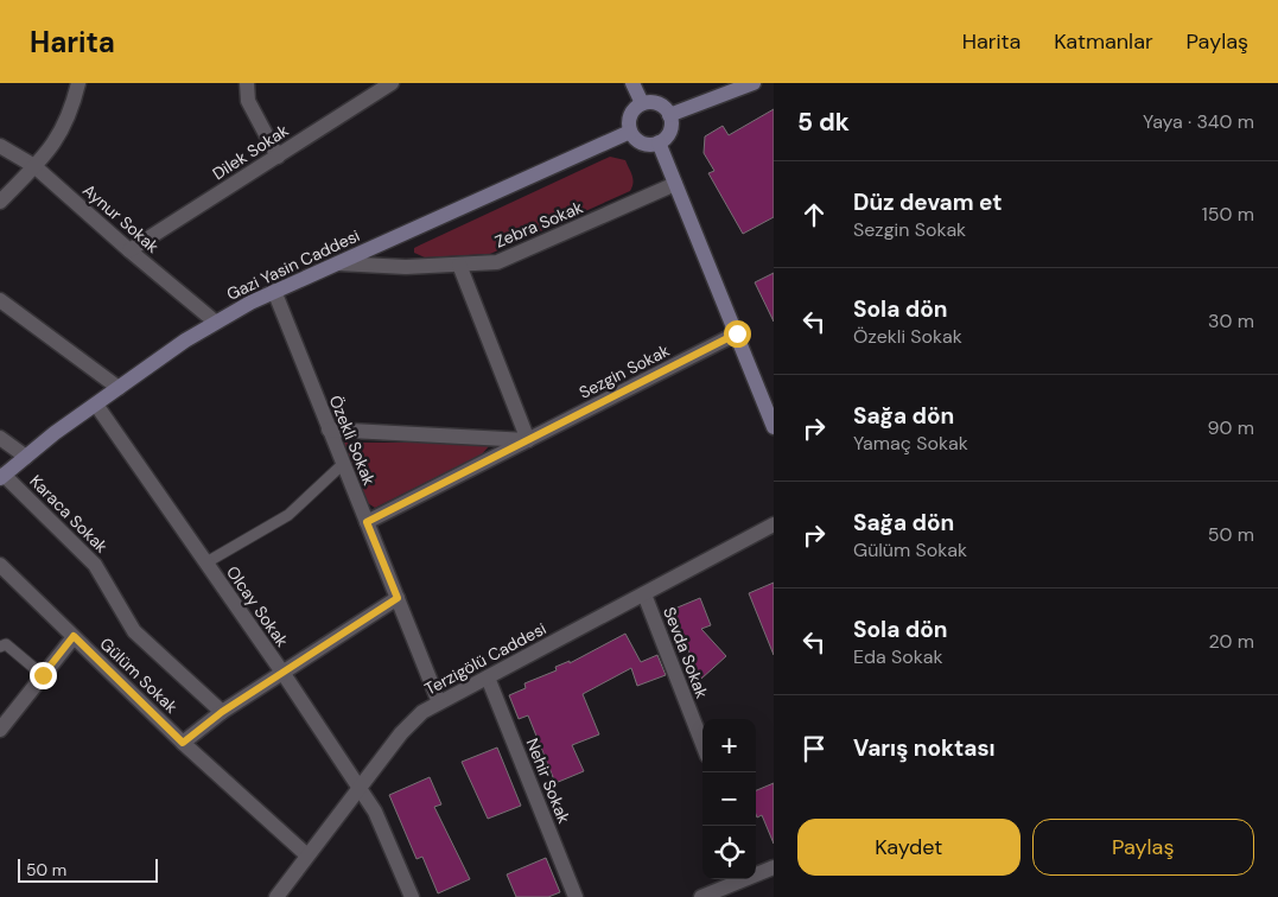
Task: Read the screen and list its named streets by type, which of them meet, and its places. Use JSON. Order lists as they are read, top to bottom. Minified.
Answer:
{"streets":{"street":["Dilek Sokak","Aynur Sokak","Zebra Sokak","Gazi Yasin Caddesi","Sezgin Sokak","Özekli Sokak","Karaca Sokak","Olcay Sokak","Sevda Sokak","Terzigölü Caddesi","Gülüm Sokak","Nehir Sokak"]},"crossings":[["Dilek Sokak","Aynur Sokak"],["Aynur Sokak","Gazi Yasin Caddesi"],["Zebra Sokak","Gazi Yasin Caddesi"],["Gazi Yasin Caddesi","Özekli Sokak"],["Gazi Yasin Caddesi","Karaca Sokak"],["Gazi Yasin Caddesi","Olcay Sokak"],["Sezgin Sokak","Özekli Sokak"],["Özekli Sokak","Terzigölü Caddesi"],["Olcay Sokak","Terzigölü Caddesi"],["Sevda Sokak","Terzigölü Caddesi"],["Terzigölü Caddesi","Gülüm Sokak"],["Terzigölü Caddesi","Nehir Sokak"]],"scale_bar":"50 m","page":{"header":"Harita","nav":["Harita","Katmanlar","Paylaş"],"heading":["5 dk","Yaya · 340 m"],"list":[["Düz devam et","Sezgin Sokak","150 m"],["Sola dön","Özekli Sokak","30 m"],["Sağa dön","Yamaç Sokak","90 m"],["Sağa dön","Gülüm Sokak","50 m"],["Sola dön","Eda Sokak","20 m"],"Varış noktası"],"map_buttons":["+","−"],"buttons":["Kaydet","Paylaş"],"scale":"50 m"}}
